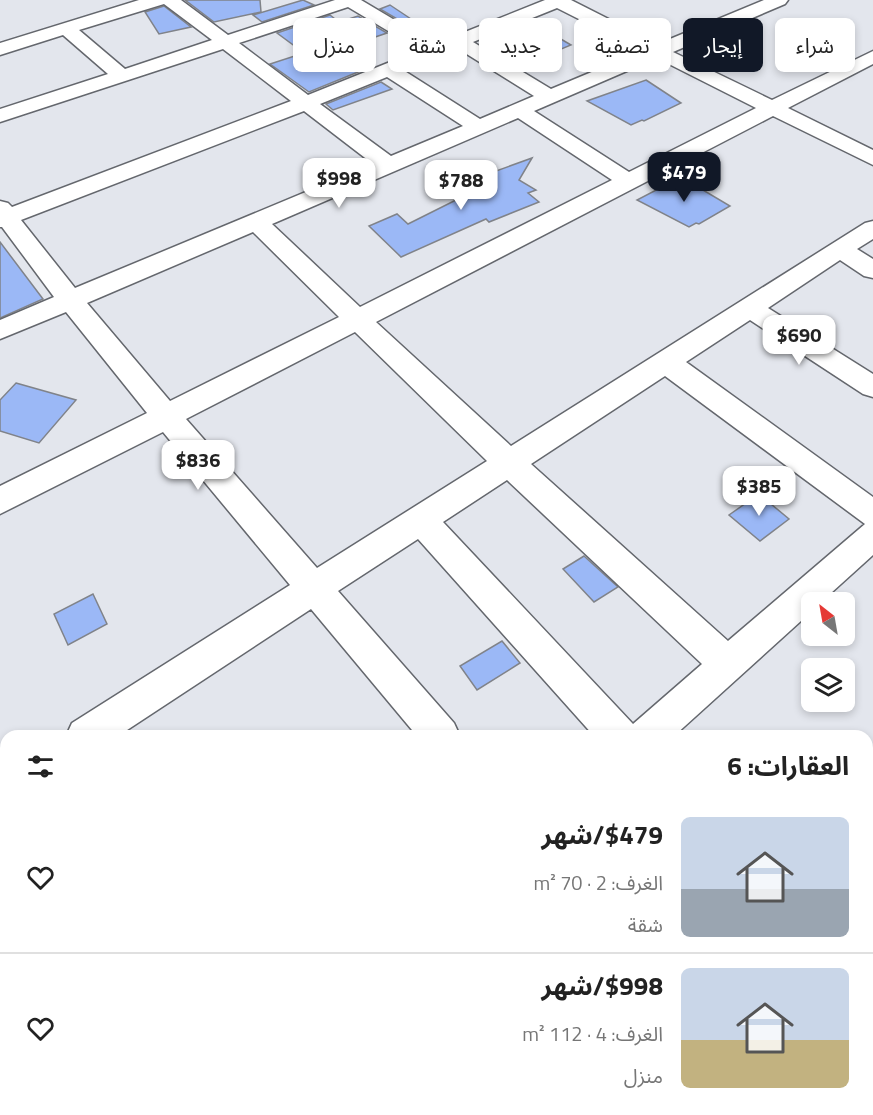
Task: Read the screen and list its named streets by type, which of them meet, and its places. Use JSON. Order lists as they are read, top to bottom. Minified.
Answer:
{"north":"top left","page":{"chip":["شراء","إيجار","تصفية","جديد","شقة","منزل"],"price":["$479","$998","$788","$690","$836","$385"],"heading":"العقارات: 6","list":[{"name":"$479/شهر","note":"الغرف: 2 · 70 m² · شقة"},{"name":"$998/شهر","note":"الغرف: 4 · 112 m² · منزل"}]}}
